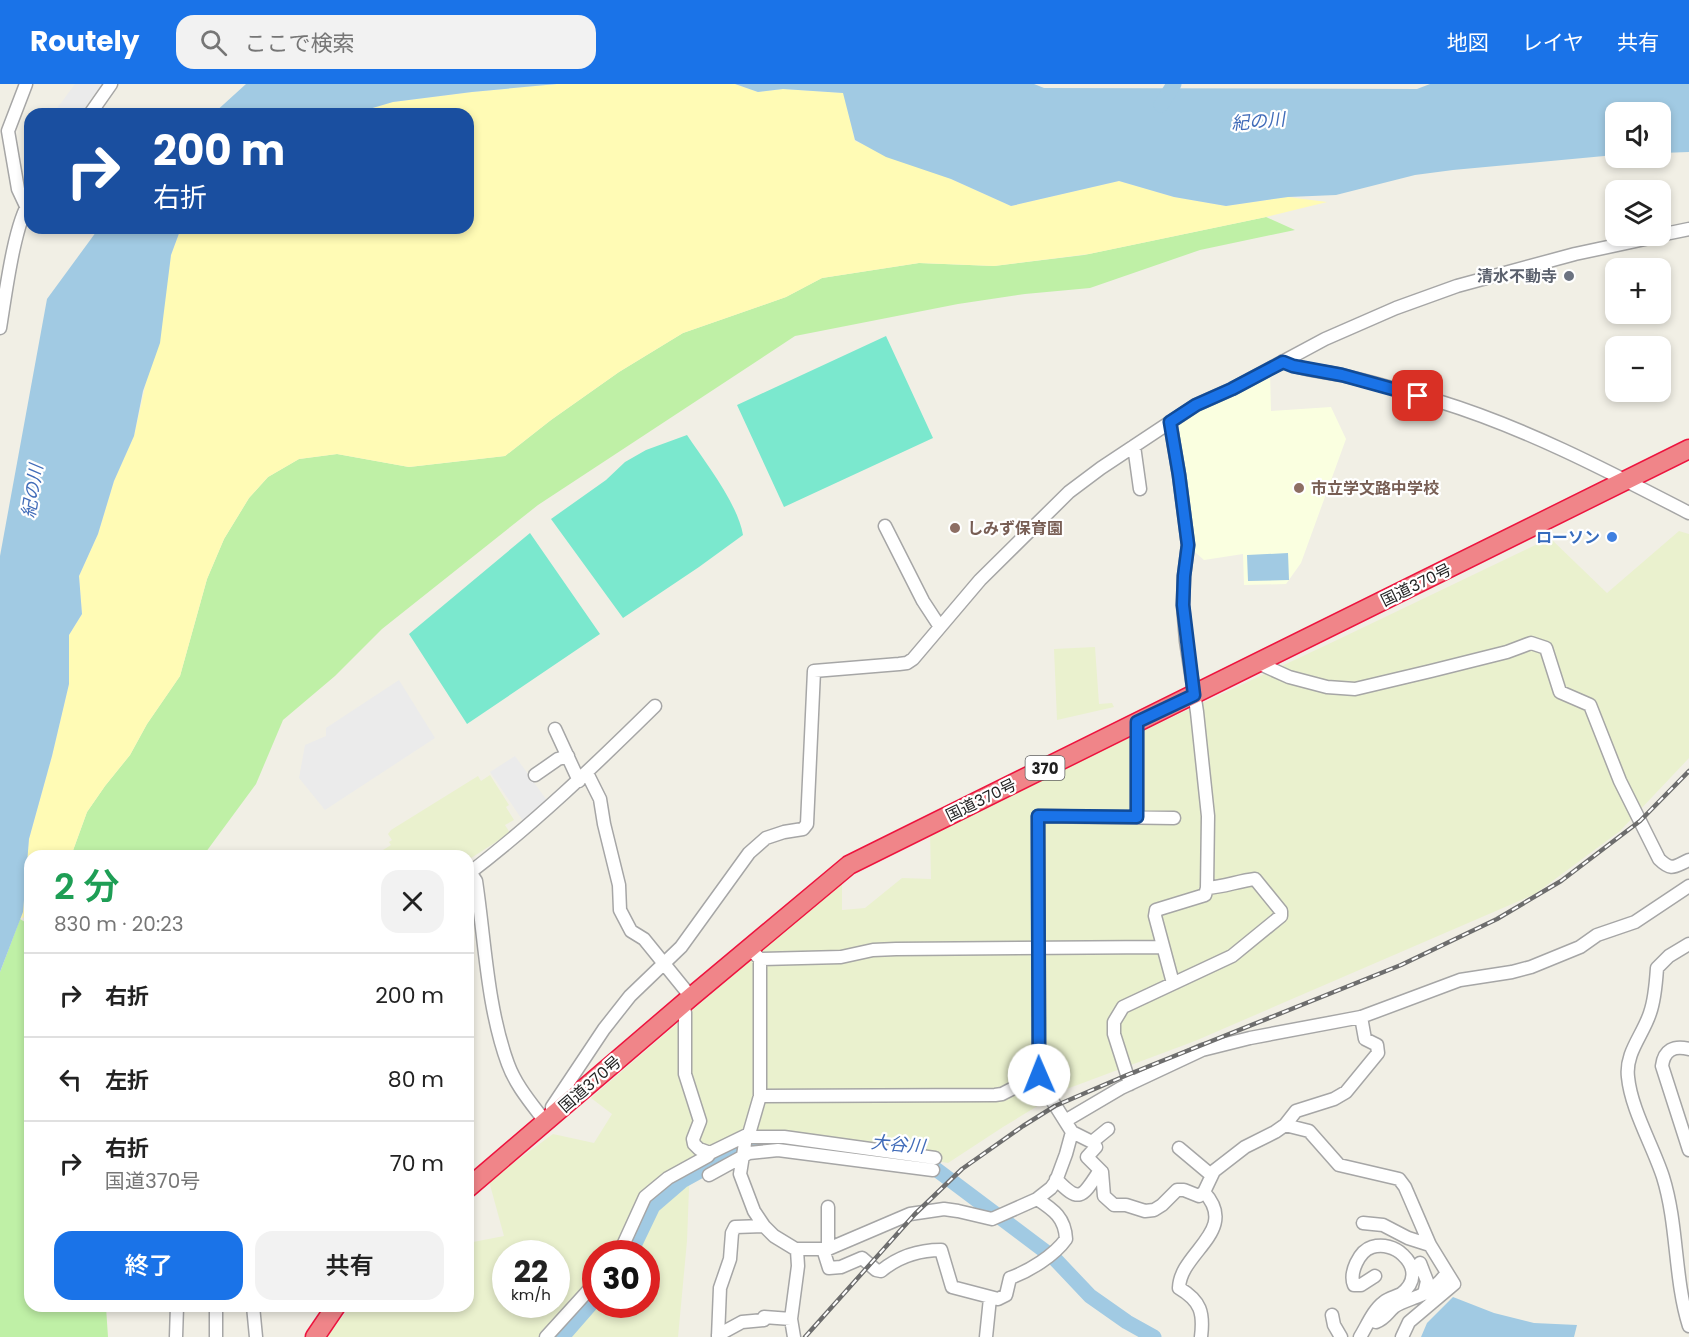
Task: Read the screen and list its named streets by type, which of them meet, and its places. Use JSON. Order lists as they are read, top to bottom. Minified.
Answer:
{"streets":{"highway":["国道370号","370"]},"water":["紀の川","大谷川"],"places":["清水不動寺","市立学文路中学校","しみず保育園","ローソン"],"page":{"header":"Routely","search":"ここで検索","nav":["地図","レイヤ","共有"],"map_buttons":["+","−"],"turn":["200 m","右折"],"heading":["2 分","830 m · 20:23"],"list":[{"name":"右折","value":"200 m"},{"name":"左折","value":"80 m"},{"name":"右折","note":"国道370号","value":"70 m"}],"buttons":["終了","共有"],"speed":"22 km/h","limit":"30"}}
